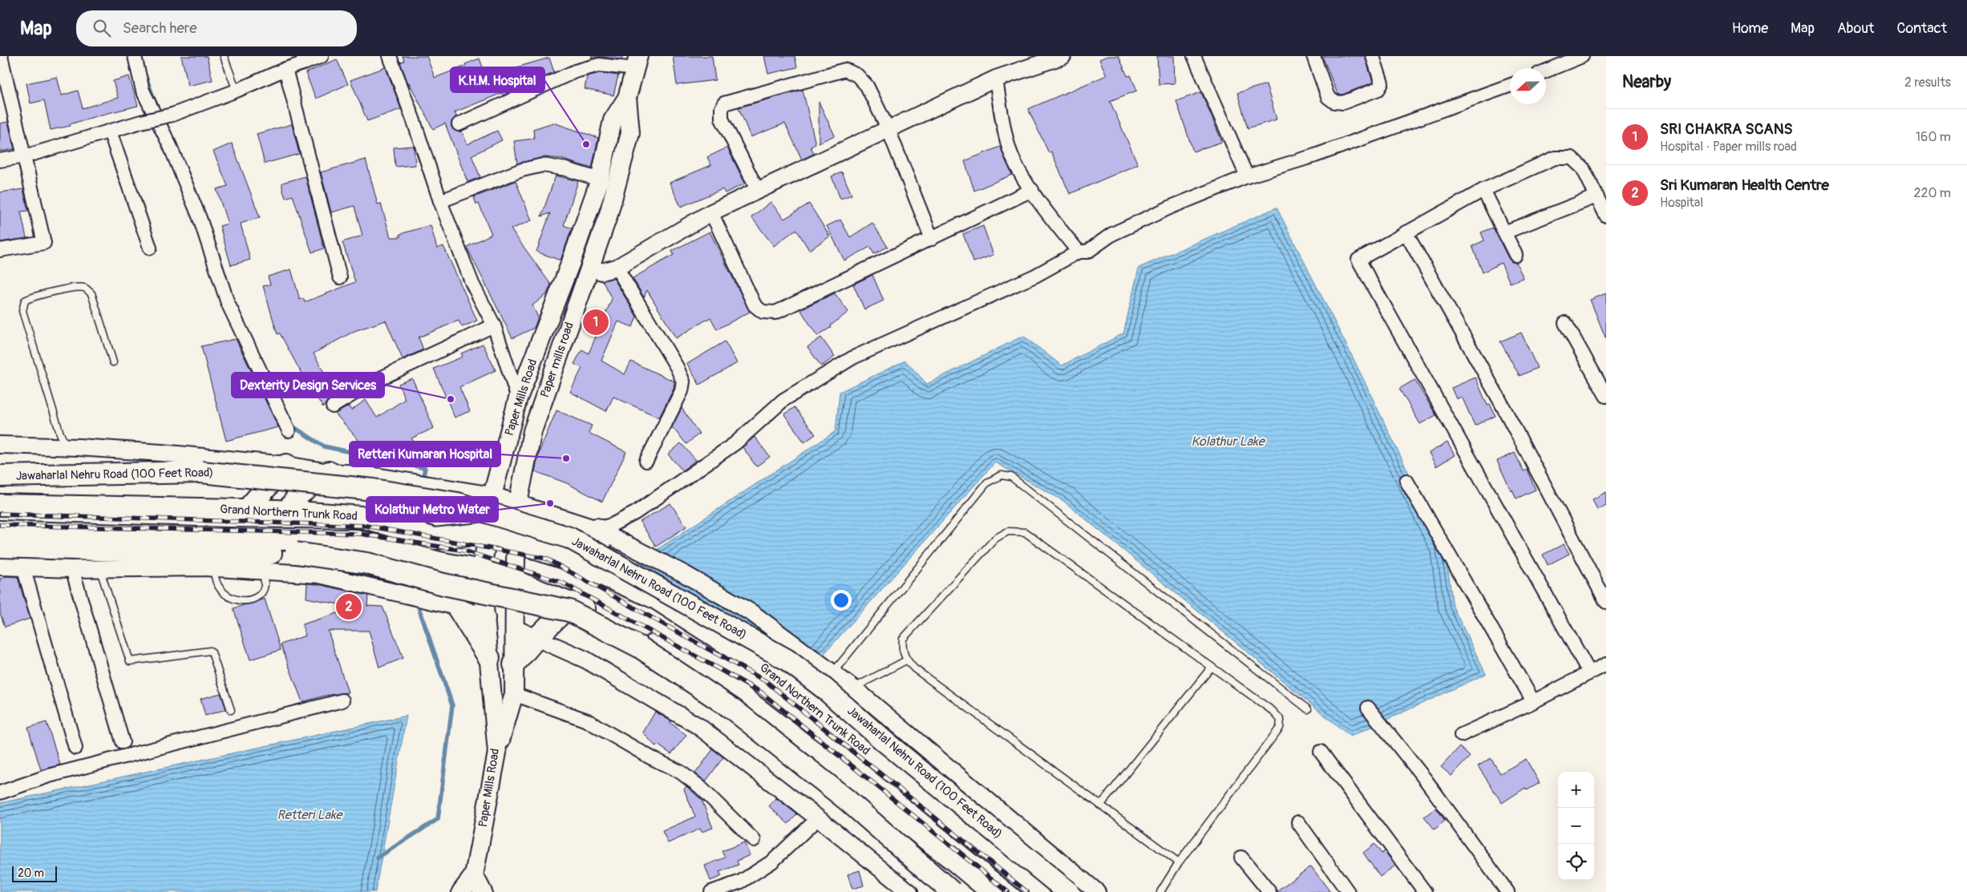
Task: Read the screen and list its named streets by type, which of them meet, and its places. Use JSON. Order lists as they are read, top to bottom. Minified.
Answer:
{"streets":{"main road":["Paper mills road","Paper Mills Road","Jawaharlal Nehru Road (100 Feet Road)","Grand Northern Trunk Road"]},"crossings":[["Paper mills road","Paper Mills Road"],["Paper mills road","Grand Northern Trunk Road"],["Paper Mills Road","Grand Northern Trunk Road"]],"water":["Kolathur Lake","Retteri Lake"],"places":["K.H.M. Hospital","Dexterity Design Services","Retteri Kumaran Hospital","Kolathur Metro Water"],"scale_bar":"20 m","north":"left","page":{"header":"Map","search":"Search here","nav":["Home","Map","About","Contact"],"heading":["Nearby","2 results"],"list":[{"mark":"1","name":"SRI CHAKRA SCANS","note":"Hospital · Paper mills road","value":"160 m"},{"mark":"2","name":"Sri Kumaran Health Centre","note":"Hospital","value":"220 m"}],"pins":["1","2"],"map_buttons":["+","−"],"scale":"20 m"}}
